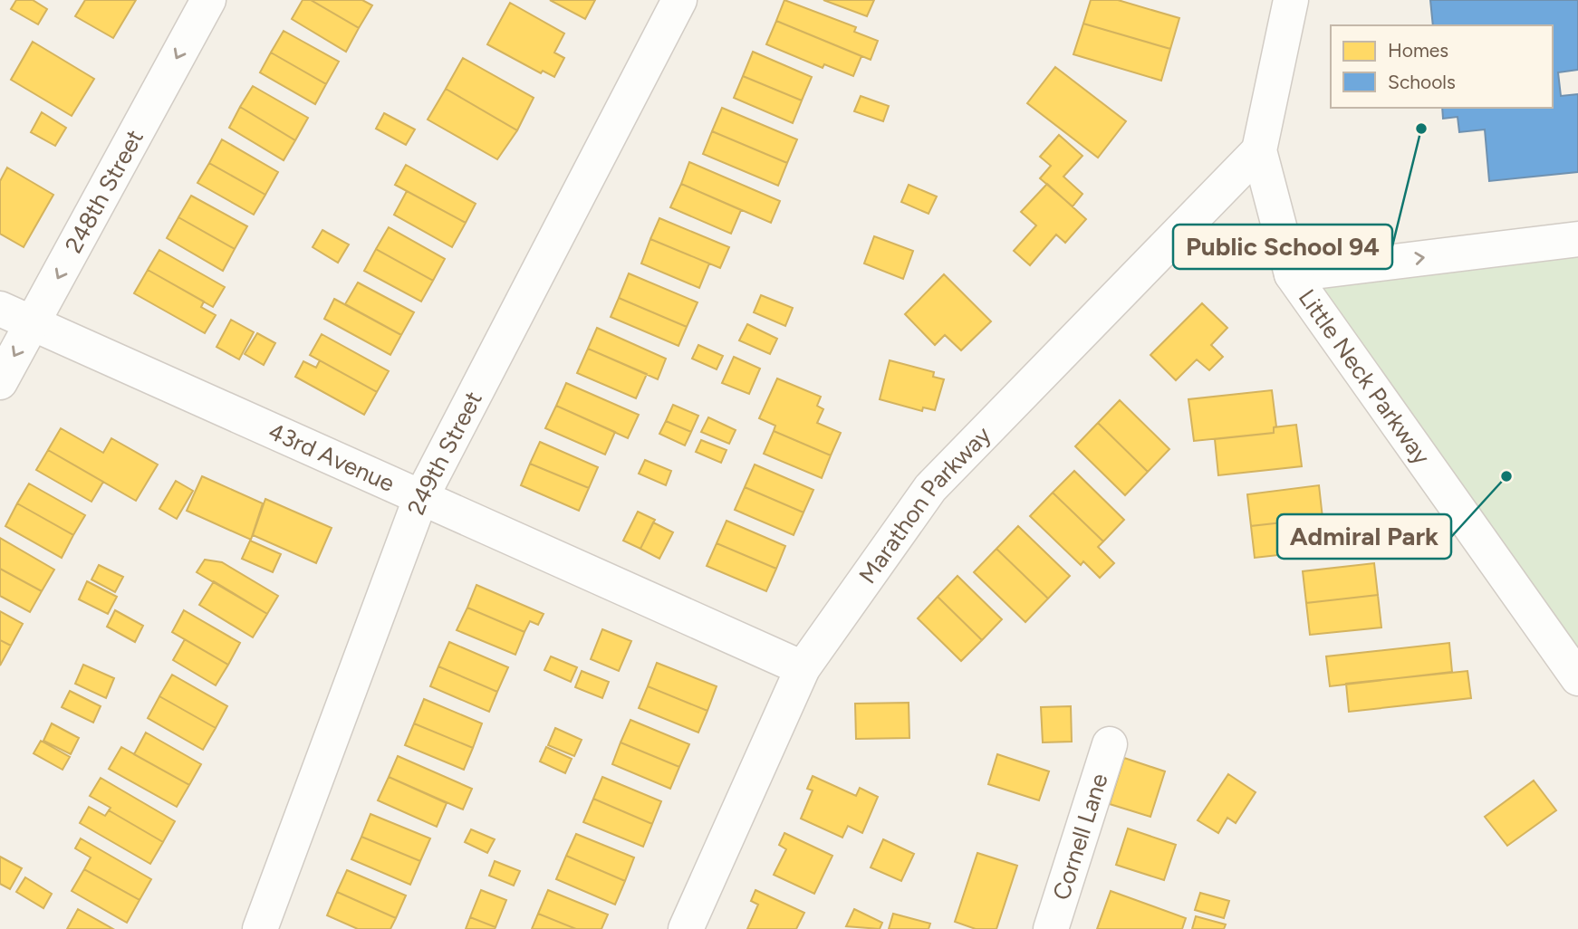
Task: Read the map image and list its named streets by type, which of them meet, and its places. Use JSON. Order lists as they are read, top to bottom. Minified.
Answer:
{"streets":{"street":["248th Street","Little Neck Parkway","249th Street","43rd Avenue","Marathon Parkway","Cornell Lane"]},"crossings":[["248th Street","43rd Avenue"],["Little Neck Parkway","Marathon Parkway"],["249th Street","43rd Avenue"],["43rd Avenue","Marathon Parkway"]],"one_way":["248th Street"],"places":["Public School 94","Admiral Park"],"legend":["Homes","Schools"]}
